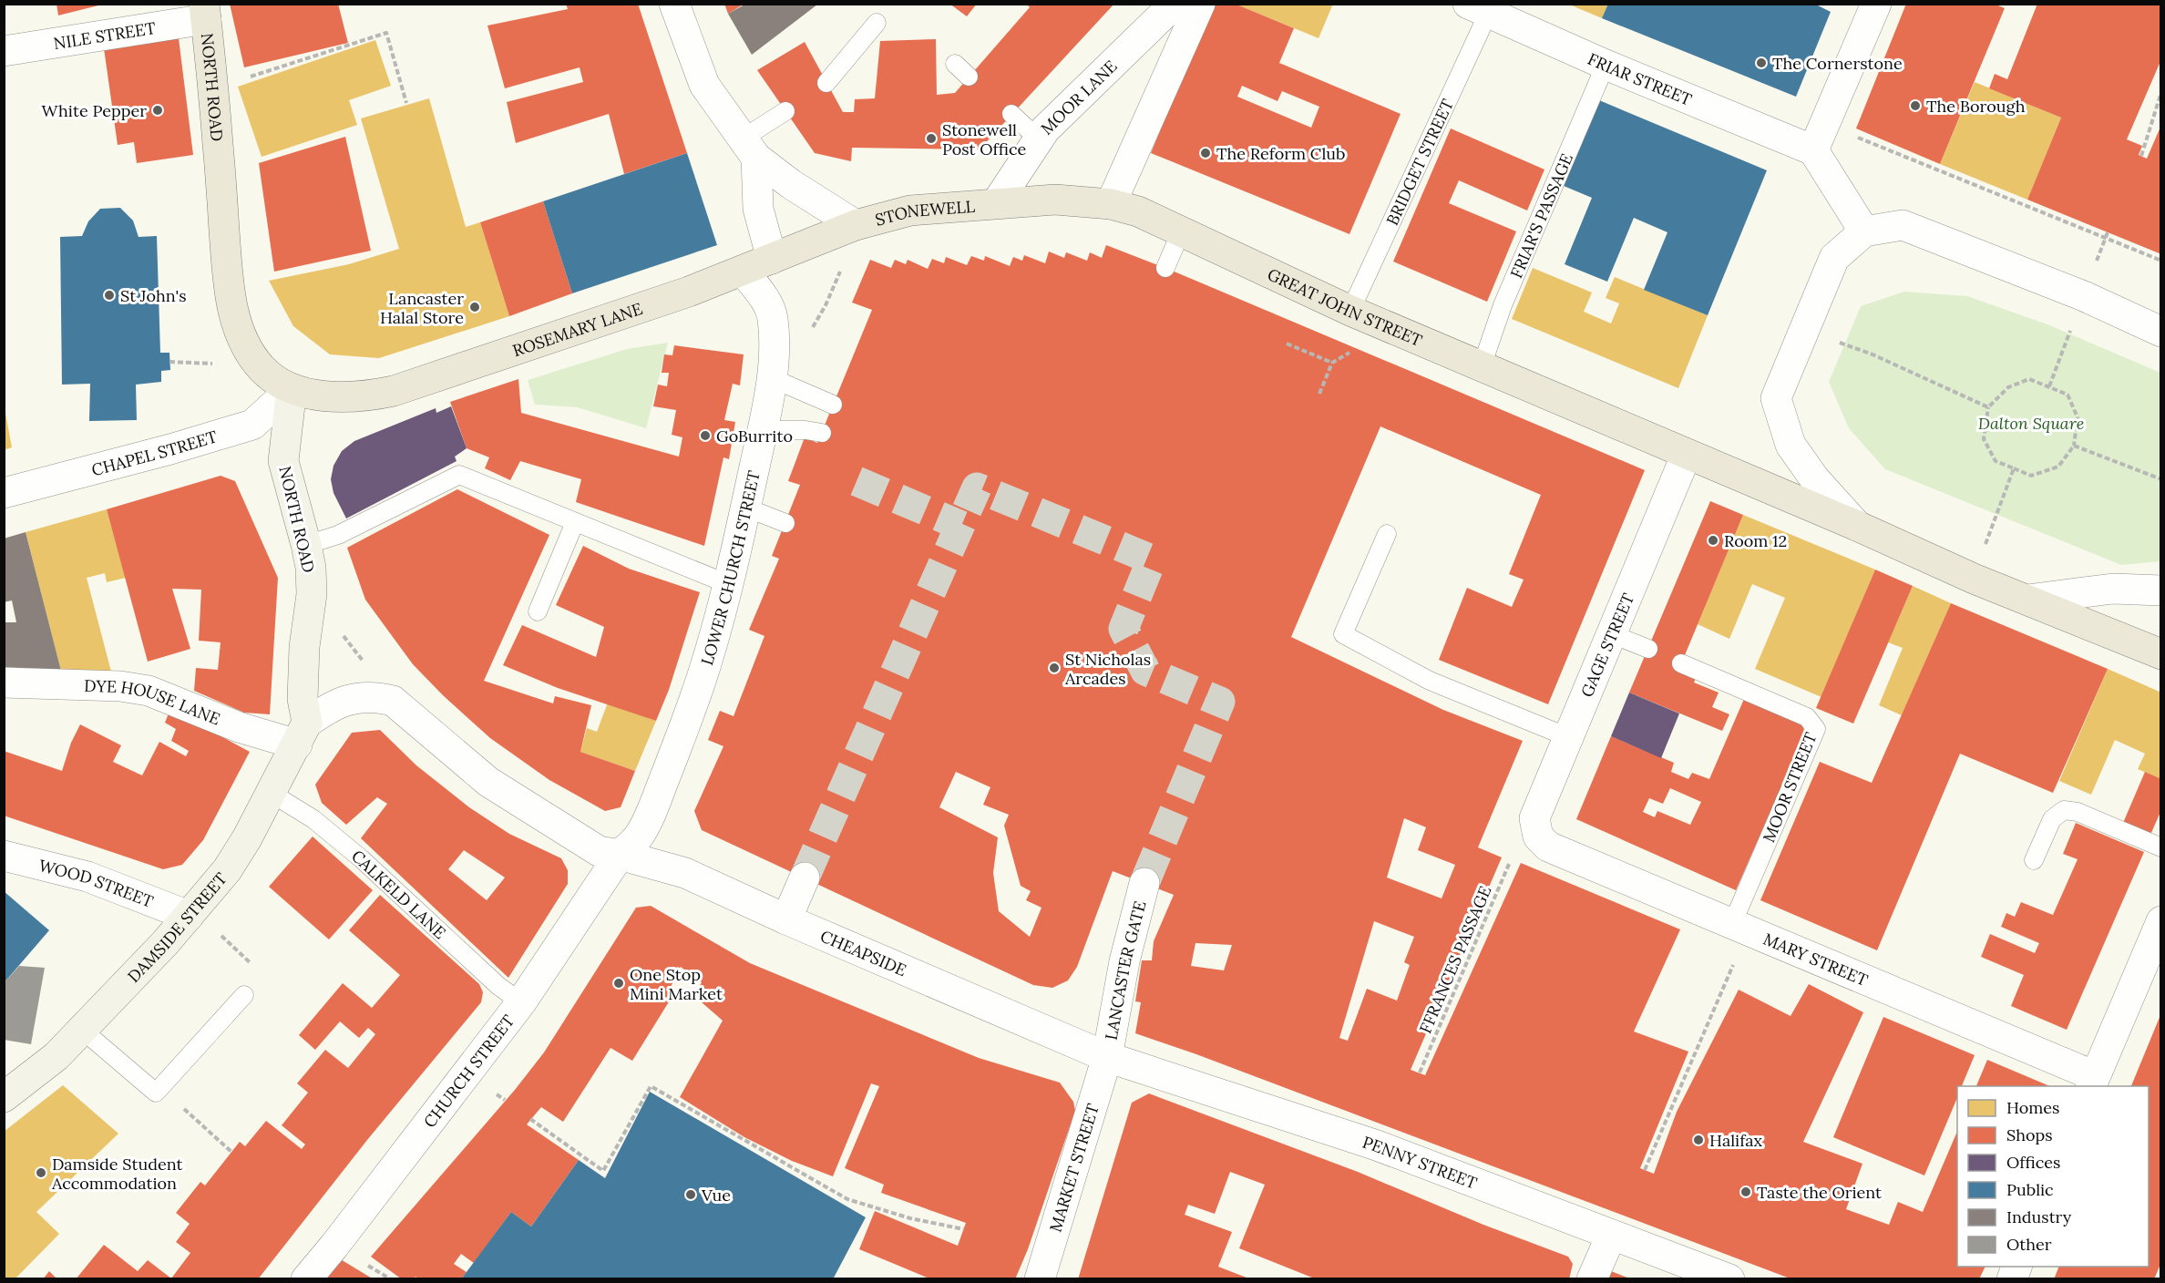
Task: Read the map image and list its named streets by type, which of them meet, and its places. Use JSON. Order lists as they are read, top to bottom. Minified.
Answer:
{"streets":{"main road":["NORTH ROAD","STONEWELL","GREAT JOHN STREET","ROSEMARY LANE"],"street":["NILE STREET","FRIAR STREET","MOOR LANE","CHAPEL STREET","LOWER CHURCH STREET","GAGE STREET","DYE HOUSE LANE","WOOD STREET","DAMSIDE STREET","CHEAPSIDE","MARY STREET","LANCASTER GATE","CHURCH STREET","PENNY STREET","MARKET STREET"],"lane":["BRIDGET STREET","FRIAR'S PASSAGE","MOOR STREET","CALKELD LANE"],"path":["FFRANCES PASSAGE"]},"crossings":[["NILE STREET","NORTH ROAD"],["FRIAR STREET","BRIDGET STREET"],["FRIAR STREET","FRIAR'S PASSAGE"],["NORTH ROAD","ROSEMARY LANE"],["NORTH ROAD","CHAPEL STREET"],["NORTH ROAD","DYE HOUSE LANE"],["NORTH ROAD","DAMSIDE STREET"],["MOOR LANE","STONEWELL"],["MOOR LANE","GREAT JOHN STREET"],["BRIDGET STREET","GREAT JOHN STREET"],["STONEWELL","GREAT JOHN STREET"],["STONEWELL","ROSEMARY LANE"],["FRIAR'S PASSAGE","GREAT JOHN STREET"],["GREAT JOHN STREET","GAGE STREET"],["ROSEMARY LANE","CHAPEL STREET"],["ROSEMARY LANE","LOWER CHURCH STREET"],["LOWER CHURCH STREET","CHEAPSIDE"],["LOWER CHURCH STREET","CHURCH STREET"],["GAGE STREET","MARY STREET"],["DYE HOUSE LANE","DAMSIDE STREET"],["MOOR STREET","MARY STREET"],["WOOD STREET","DAMSIDE STREET"],["CALKELD LANE","DAMSIDE STREET"],["CALKELD LANE","CHURCH STREET"],["CHEAPSIDE","LANCASTER GATE"],["CHEAPSIDE","CHURCH STREET"],["CHEAPSIDE","PENNY STREET"],["CHEAPSIDE","MARKET STREET"],["LANCASTER GATE","PENNY STREET"],["LANCASTER GATE","MARKET STREET"],["PENNY STREET","MARKET STREET"]],"parks":["Dalton Square"],"places":["The Cornerstone","The Borough","White Pepper","Stonewell Post Office","The Reform Club","St John's","Lancaster Halal Store","GoBurrito","Room 12","St Nicholas Arcades","One Stop Mini Market","Halifax","Damside Student Accommodation","Taste the Orient","Vue"],"legend":["Homes","Shops","Offices","Public","Industry","Other"]}
